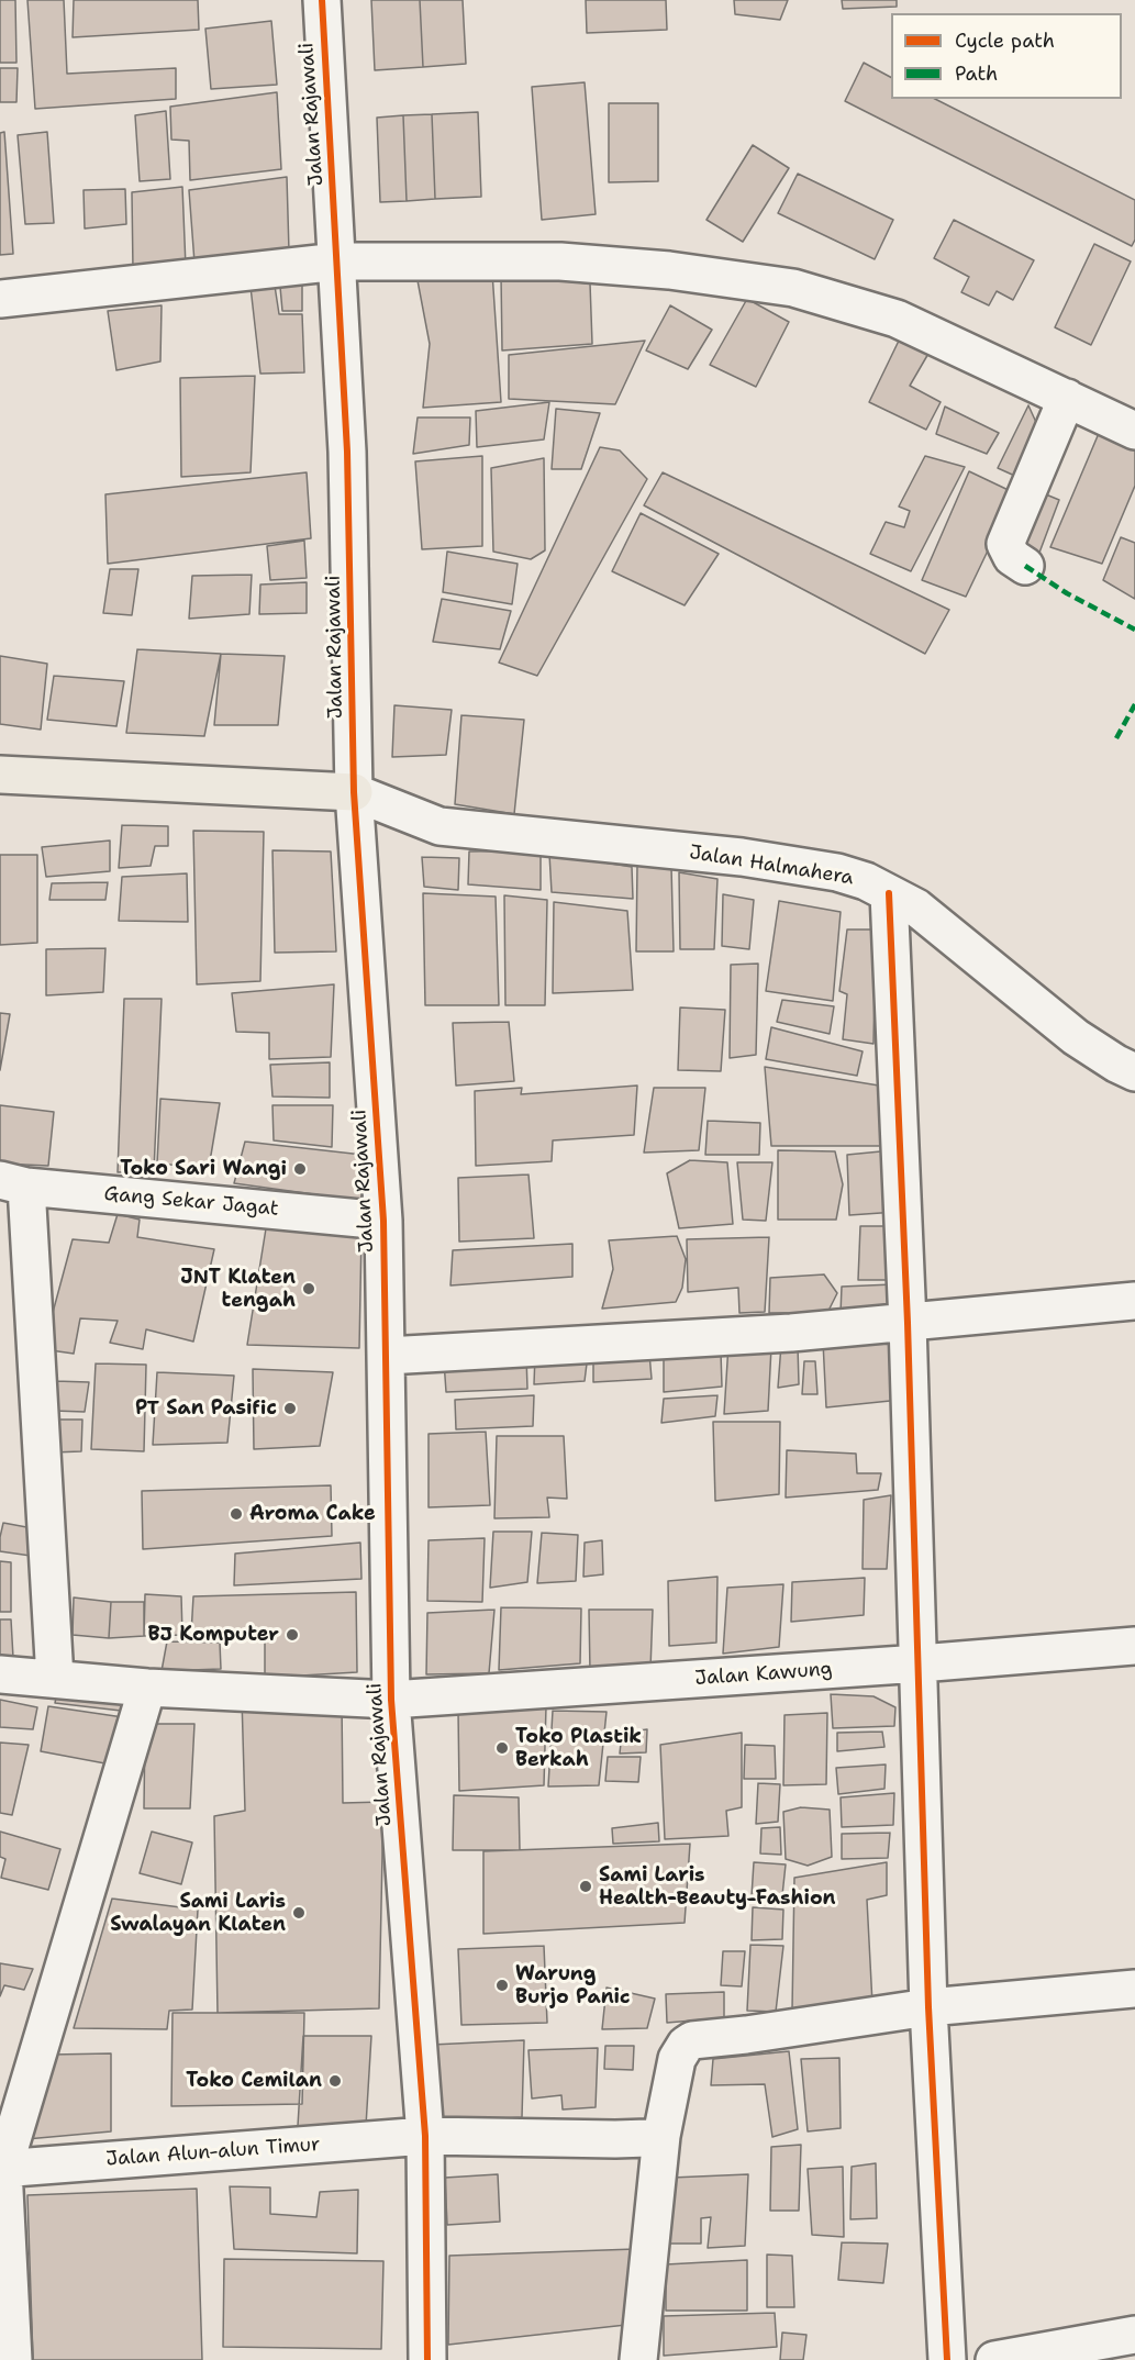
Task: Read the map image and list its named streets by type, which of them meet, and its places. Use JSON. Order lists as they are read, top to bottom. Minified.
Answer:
{"streets":{"street":["Jalan Rajawali","Jalan Halmahera","Gang Sekar Jagat","Jalan Kawung","Jalan Alun-alun Timur"]},"crossings":[["Jalan Rajawali","Jalan Halmahera"],["Jalan Rajawali","Gang Sekar Jagat"],["Jalan Rajawali","Jalan Kawung"],["Jalan Rajawali","Jalan Alun-alun Timur"]],"places":["Toko Sari Wangi","JNT Klaten tengah","PT San Pasific","Aroma Cake","BJ Komputer","Toko Plastik Berkah","Sami Laris Health-Beauty-Fashion","Sami Laris Swalayan Klaten","Warung Burjo Panic","Toko Cemilan"],"legend":["Cycle path","Path"]}
